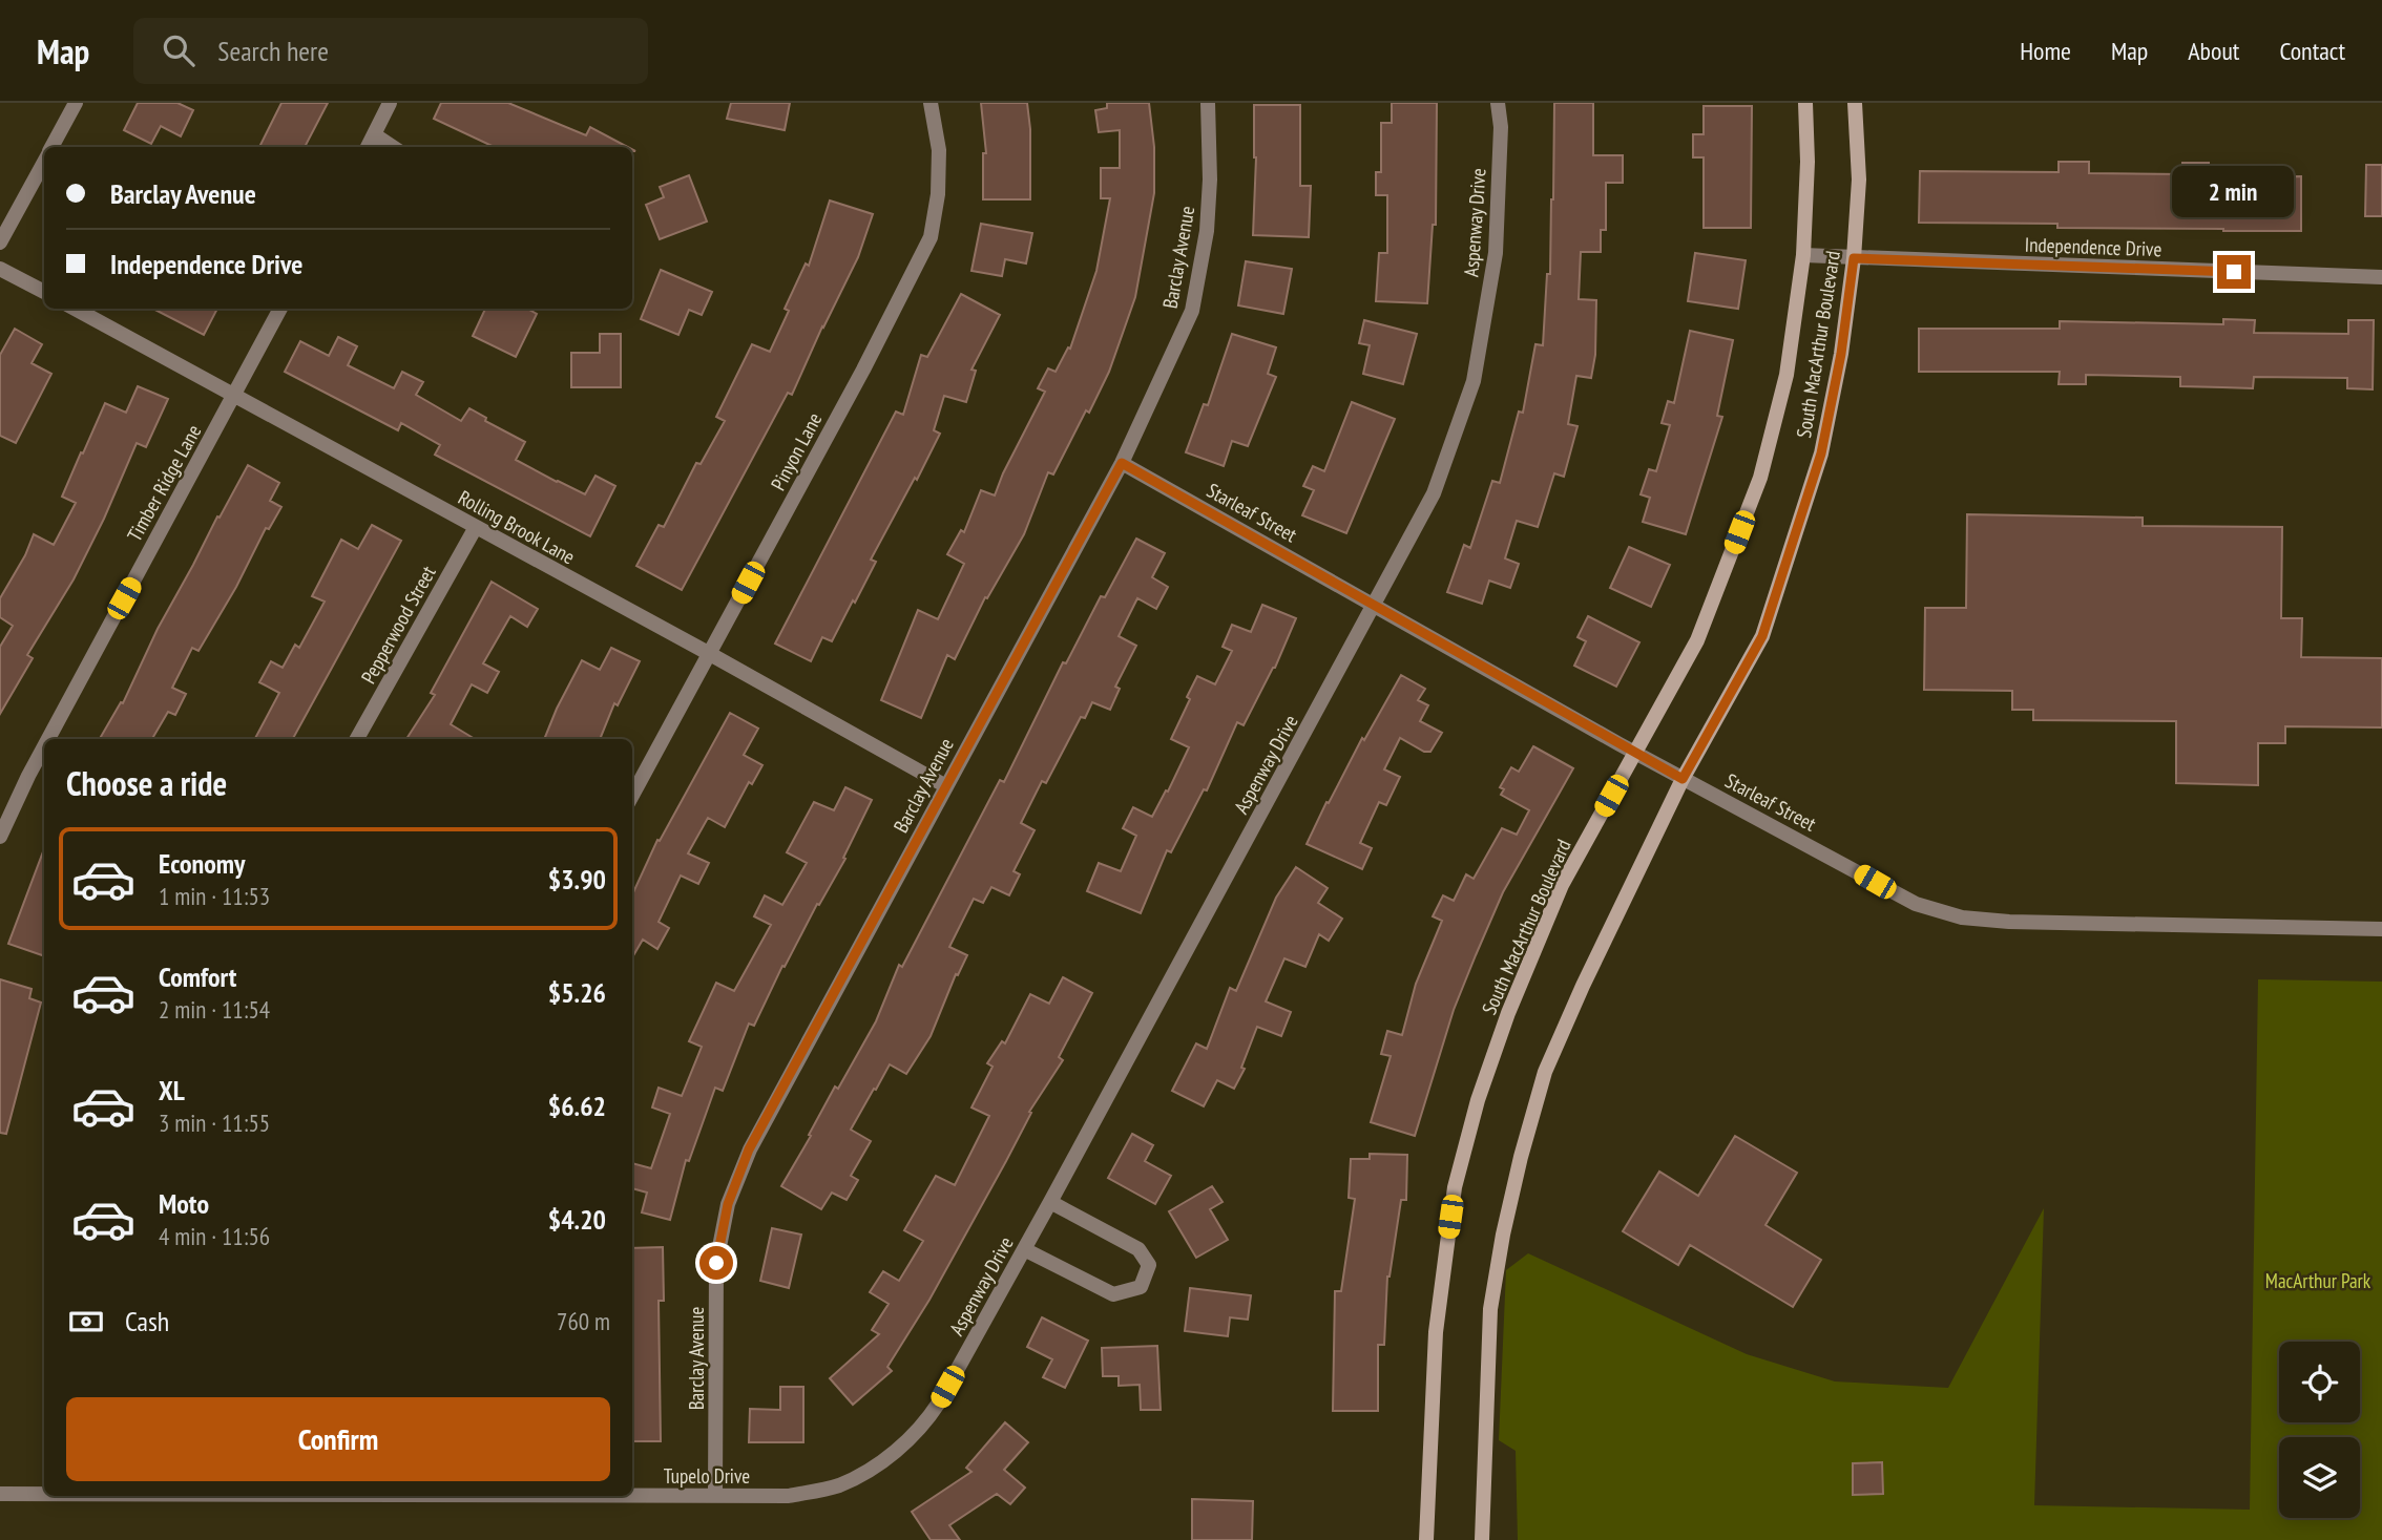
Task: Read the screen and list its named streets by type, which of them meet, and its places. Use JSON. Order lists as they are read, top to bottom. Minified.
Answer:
{"streets":{"main road":["South MacArthur Boulevard"],"street":["Aspenway Drive","Independence Drive","Barclay Avenue","Pinyon Lane","Timber Ridge Lane","Starleaf Street","Rolling Brook Lane","Pepperwood Street","Tupelo Drive"]},"crossings":[["Aspenway Drive","Starleaf Street"],["Aspenway Drive","Tupelo Drive"],["Independence Drive","South MacArthur Boulevard"],["Barclay Avenue","Starleaf Street"],["Barclay Avenue","Rolling Brook Lane"],["Barclay Avenue","Tupelo Drive"],["South MacArthur Boulevard","Starleaf Street"],["Pinyon Lane","Rolling Brook Lane"],["Timber Ridge Lane","Rolling Brook Lane"],["Rolling Brook Lane","Pepperwood Street"]],"parks":["MacArthur Park"],"page":{"header":"Map","search":"Search here","nav":["Home","Map","About","Contact"],"banner":["Barclay Avenue","Independence Drive"],"bubble":"2 min","heading":"Choose a ride","list":[{"name":"Economy","note":"1 min · 11:53","value":"$3.90"},{"name":"Comfort","note":"2 min · 11:54","value":"$5.26"},{"name":"XL","note":"3 min · 11:55","value":"$6.62"},{"name":"Moto","note":"4 min · 11:56","value":"$4.20"}],"pay":["Cash","760 m"],"buttons":"Confirm"}}
